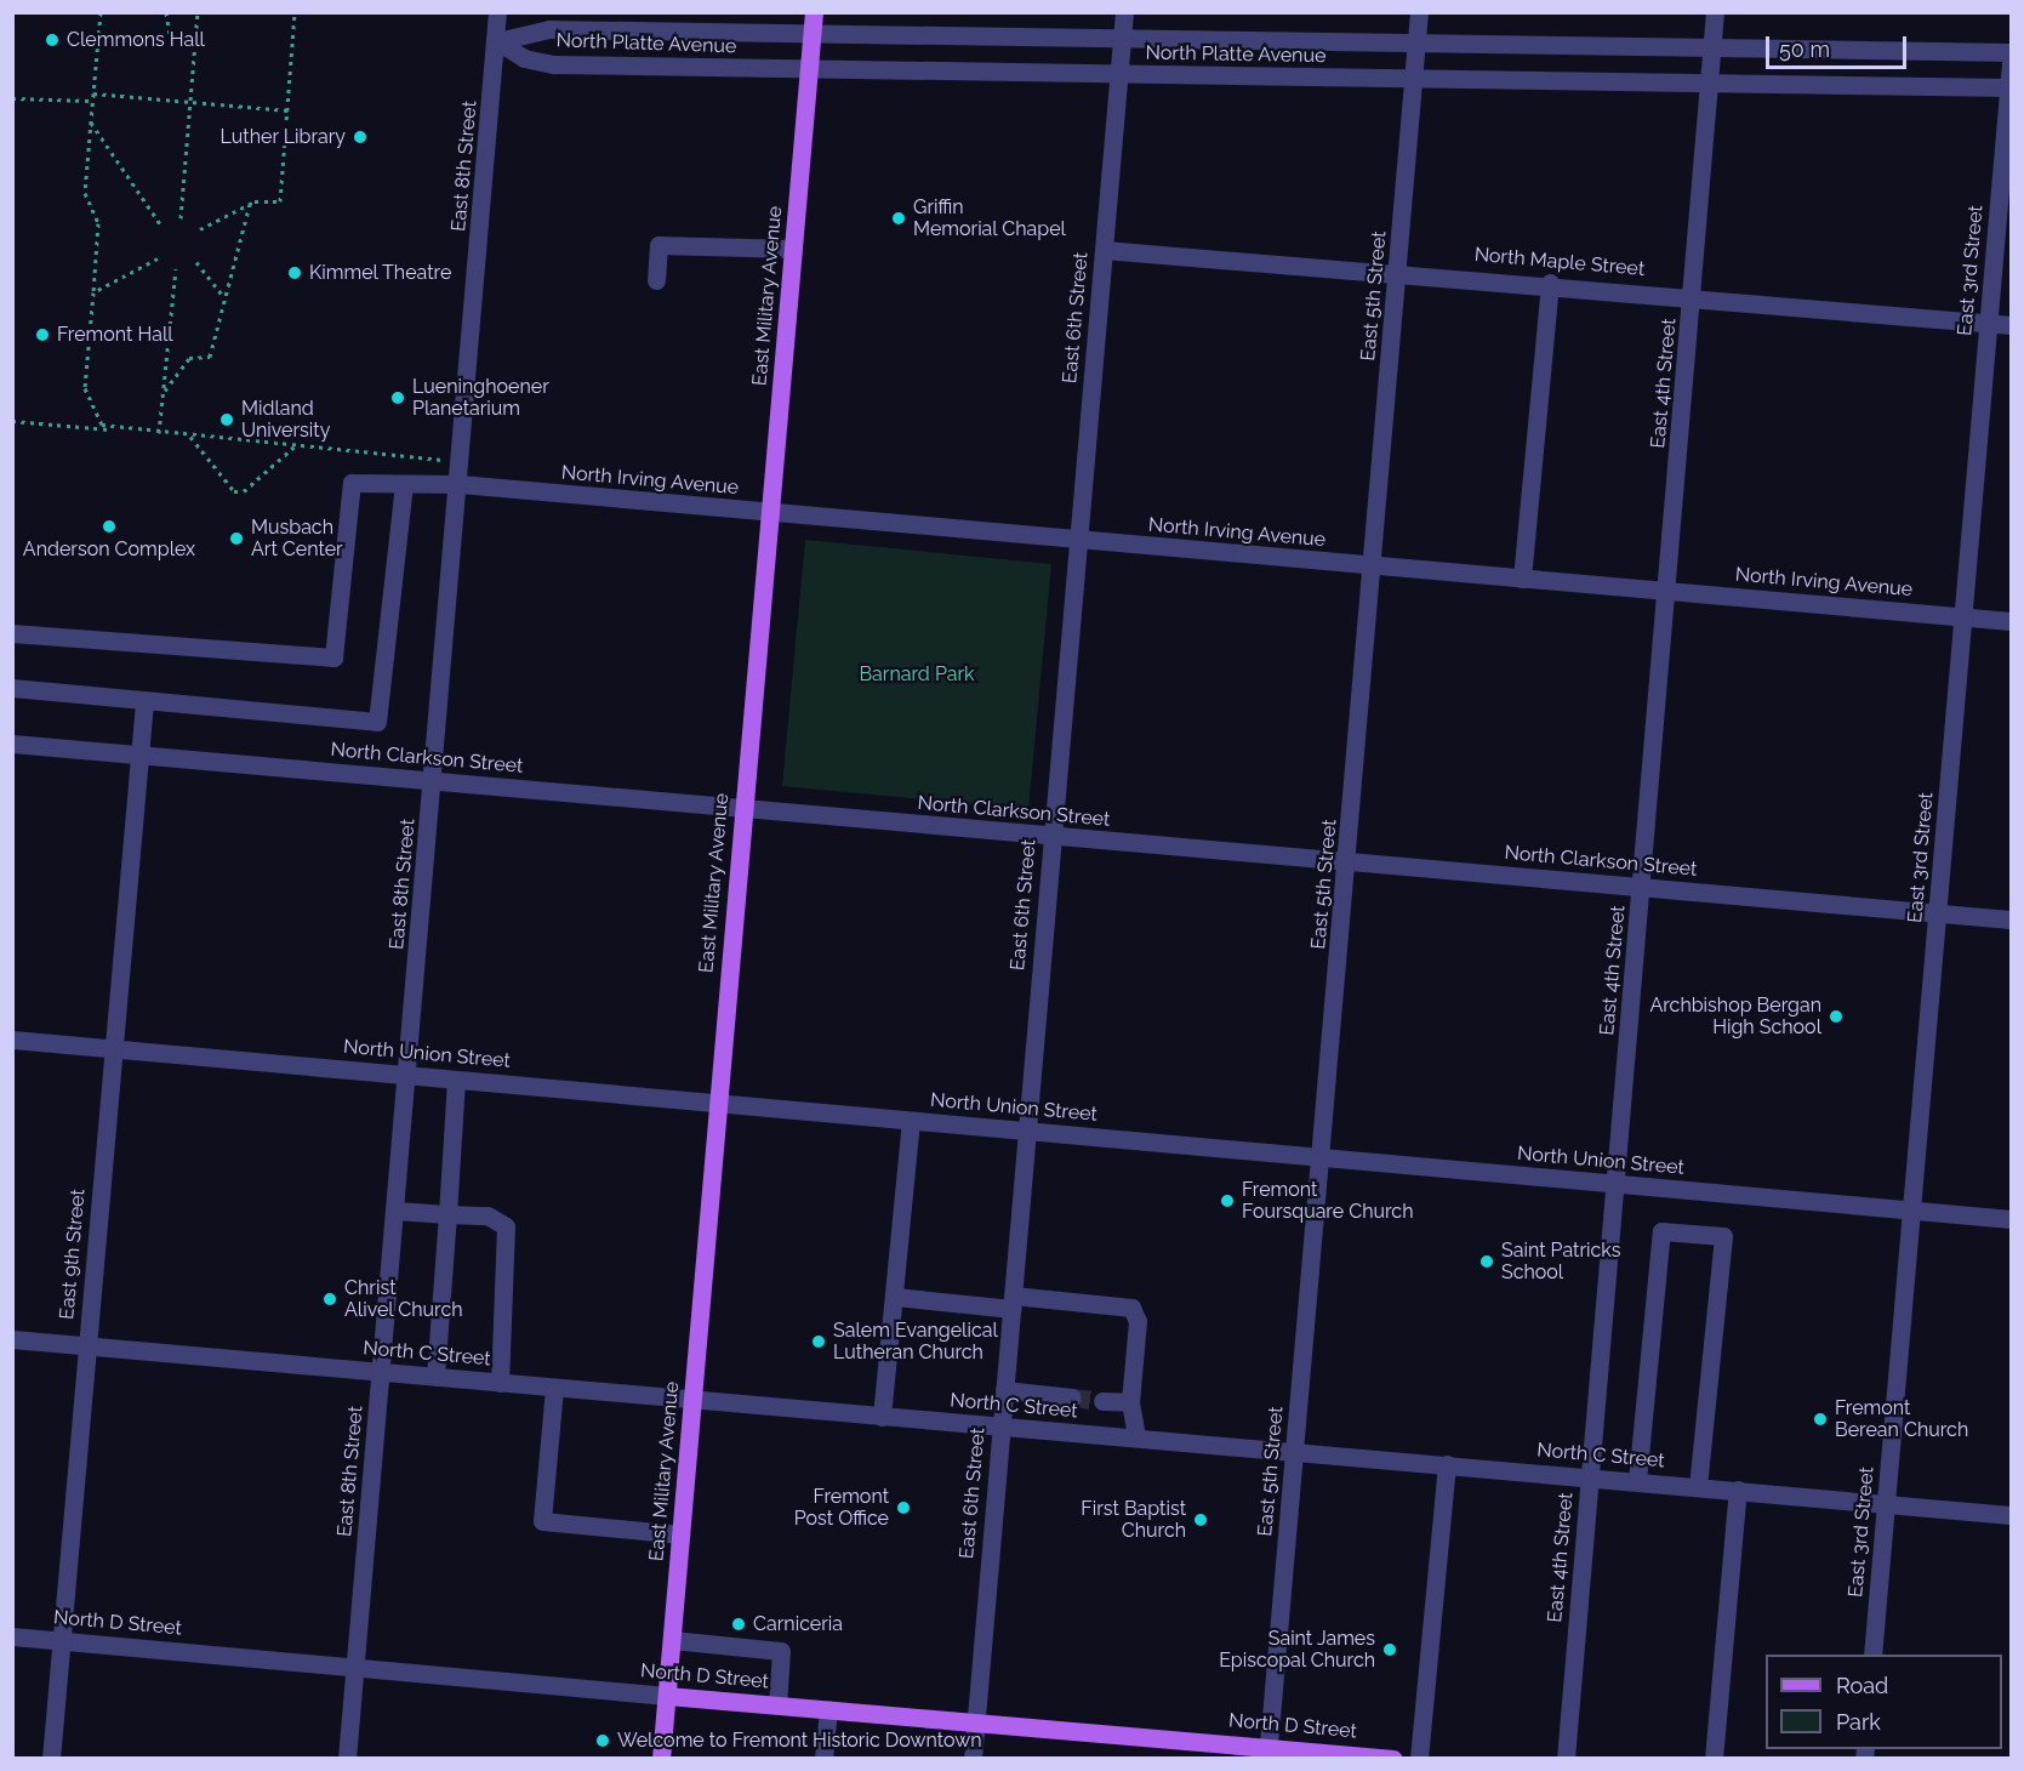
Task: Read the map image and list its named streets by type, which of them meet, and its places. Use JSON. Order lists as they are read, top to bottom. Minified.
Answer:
{"streets":{"main road":["East Military Avenue","North D Street"],"street":["North Platte Avenue","East 8th Street","North Maple Street","East 3rd Street","East 5th Street","East 6th Street","East 4th Street","North Irving Avenue","North Clarkson Street","North Union Street","East 9th Street","North C Street"]},"crossings":[["North Platte Avenue","East 8th Street"],["North Platte Avenue","East 3rd Street"],["North Platte Avenue","East Military Avenue"],["North Platte Avenue","East 5th Street"],["North Platte Avenue","East 6th Street"],["North Platte Avenue","East 4th Street"],["East 8th Street","North Irving Avenue"],["East 8th Street","North Clarkson Street"],["East 8th Street","North Union Street"],["East 8th Street","North C Street"],["East 8th Street","North D Street"],["North Maple Street","East 3rd Street"],["North Maple Street","East 5th Street"],["North Maple Street","East 6th Street"],["North Maple Street","East 4th Street"],["East 3rd Street","North Irving Avenue"],["East 3rd Street","North Clarkson Street"],["East 3rd Street","North Union Street"],["East 3rd Street","North C Street"],["East Military Avenue","North Irving Avenue"],["East Military Avenue","North Clarkson Street"],["East Military Avenue","North Union Street"],["East Military Avenue","North C Street"],["East Military Avenue","North D Street"],["East 5th Street","North Irving Avenue"],["East 5th Street","North Clarkson Street"],["East 5th Street","North Union Street"],["East 5th Street","North C Street"],["East 5th Street","North D Street"],["East 6th Street","North Irving Avenue"],["East 6th Street","North Clarkson Street"],["East 6th Street","North Union Street"],["East 6th Street","North C Street"],["East 6th Street","North D Street"],["East 4th Street","North Irving Avenue"],["East 4th Street","North Clarkson Street"],["East 4th Street","North Union Street"],["East 4th Street","North C Street"],["North Clarkson Street","East 9th Street"],["North Union Street","East 9th Street"],["East 9th Street","North C Street"],["East 9th Street","North D Street"]],"parks":["Barnard Park"],"places":["Clemmons Hall","Luther Library","Griffin Memorial Chapel","Kimmel Theatre","Fremont Hall","Lueninghoener Planetarium","Midland University","Anderson Complex","Musbach Art Center","Archbishop Bergan High School","Fremont Foursquare Church","Saint Patricks School","Christ Alivel Church","Salem Evangelical Lutheran Church","Fremont Berean Church","Fremont Post Office","First Baptist Church","Carniceria","Saint James Episcopal Church","Welcome to Fremont Historic Downtown"],"legend":["Road","Park"],"scale_bar":"50 m"}
